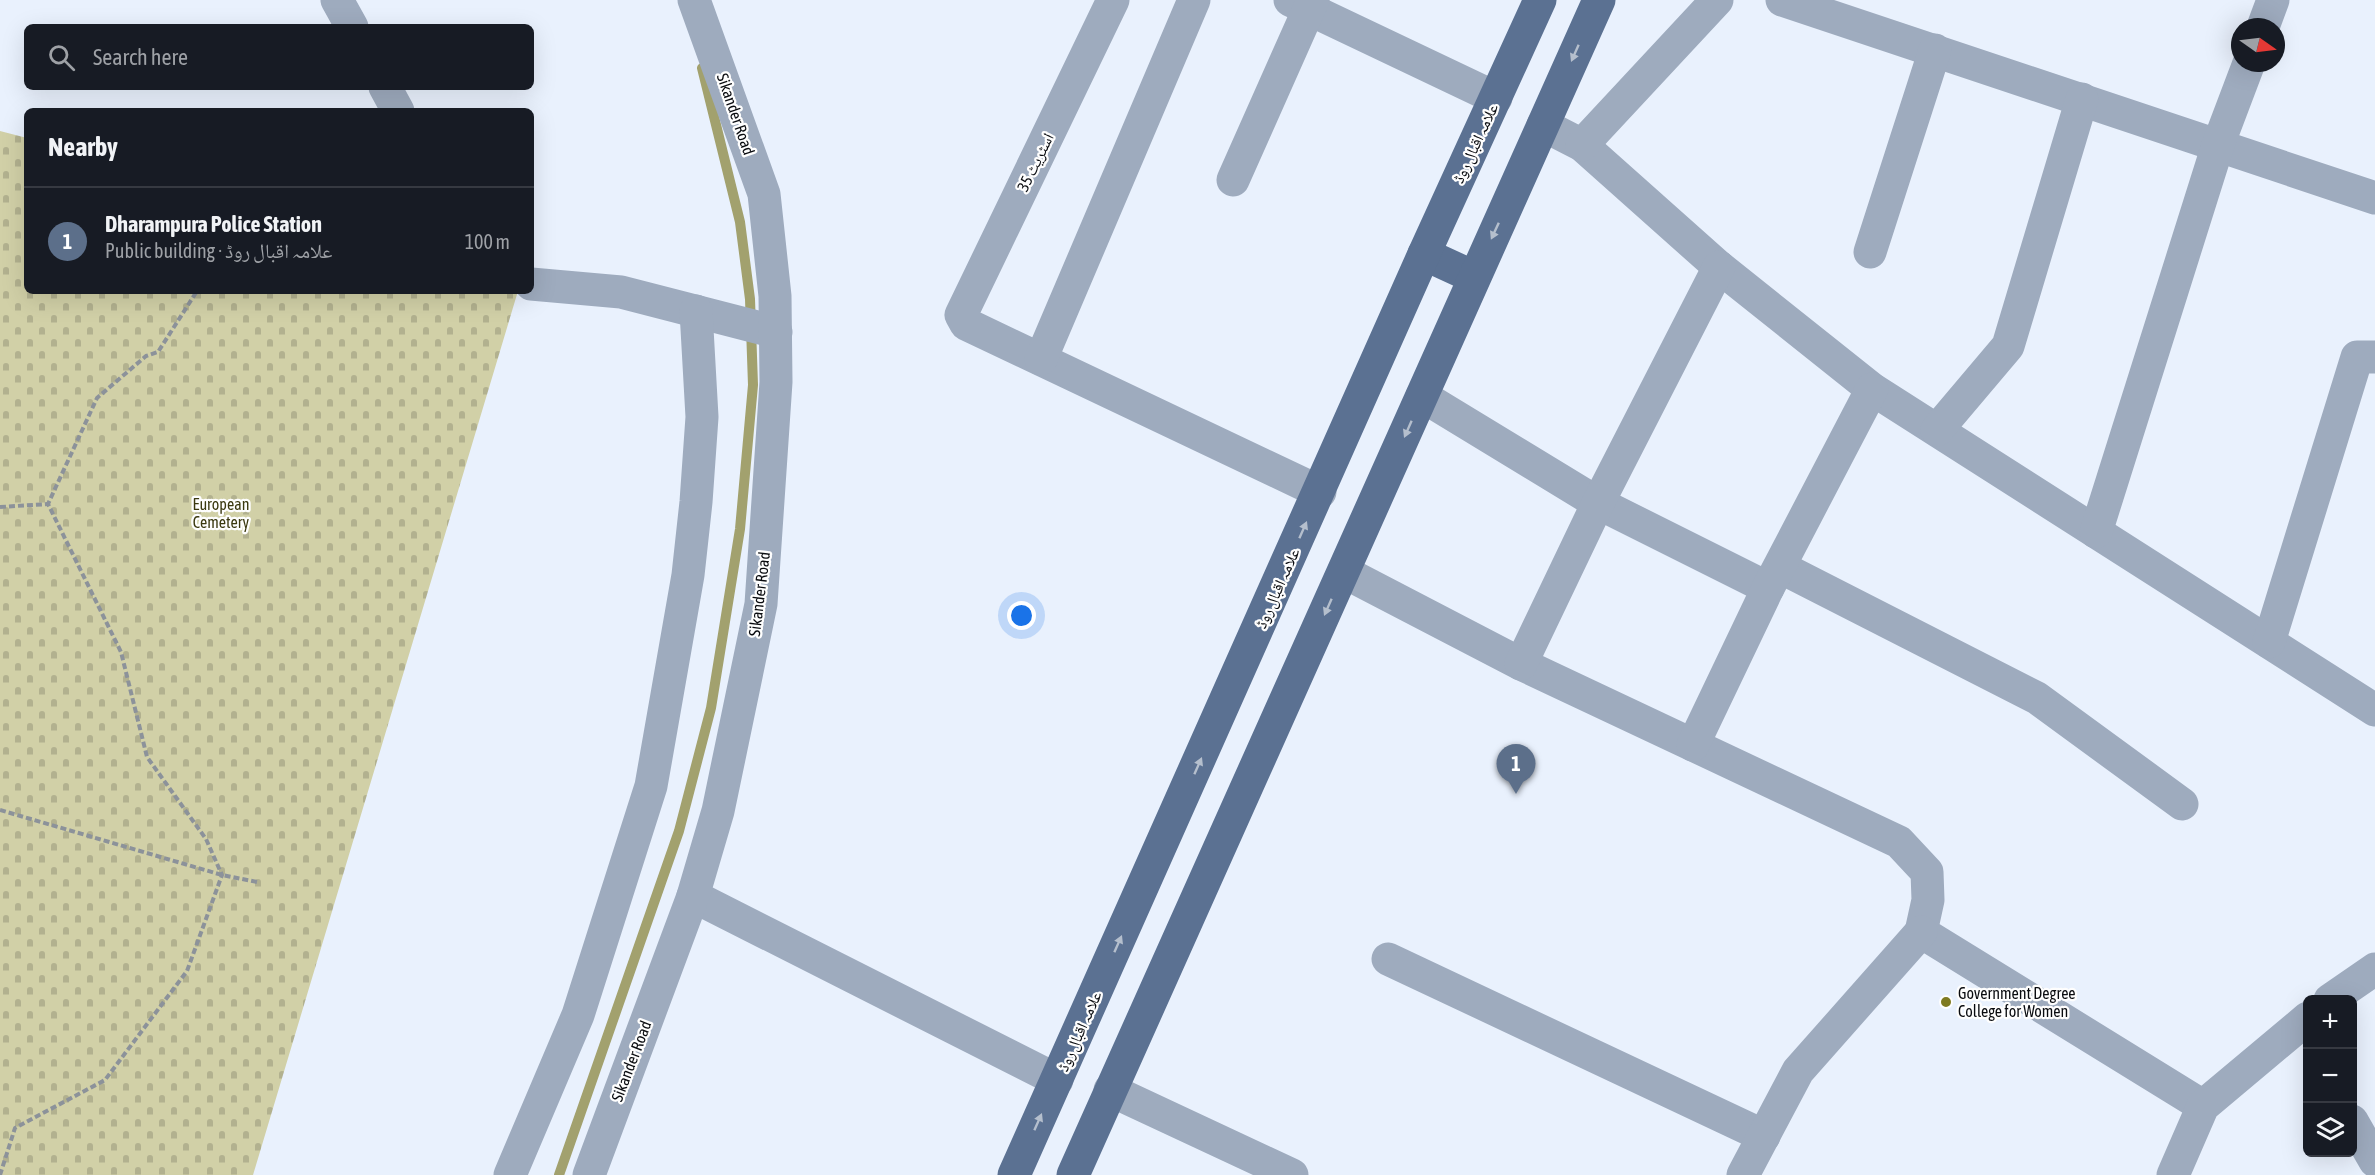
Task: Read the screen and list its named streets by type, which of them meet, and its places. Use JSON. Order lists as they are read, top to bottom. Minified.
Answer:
{"streets":{"main road":["علامہ اقبال روڈ"],"street":["Sikander Road","اسٹریٹ 35"]},"parks":["European Cemetery"],"places":["Government Degree College for Women"],"north":"right","page":{"search":"Search here","heading":"Nearby","list":[{"mark":"1","name":"Dharampura Police Station","note":"Public building · علامہ اقبال روڈ","value":"100 m"}],"pins":"1","map_buttons":["+","−"]}}
